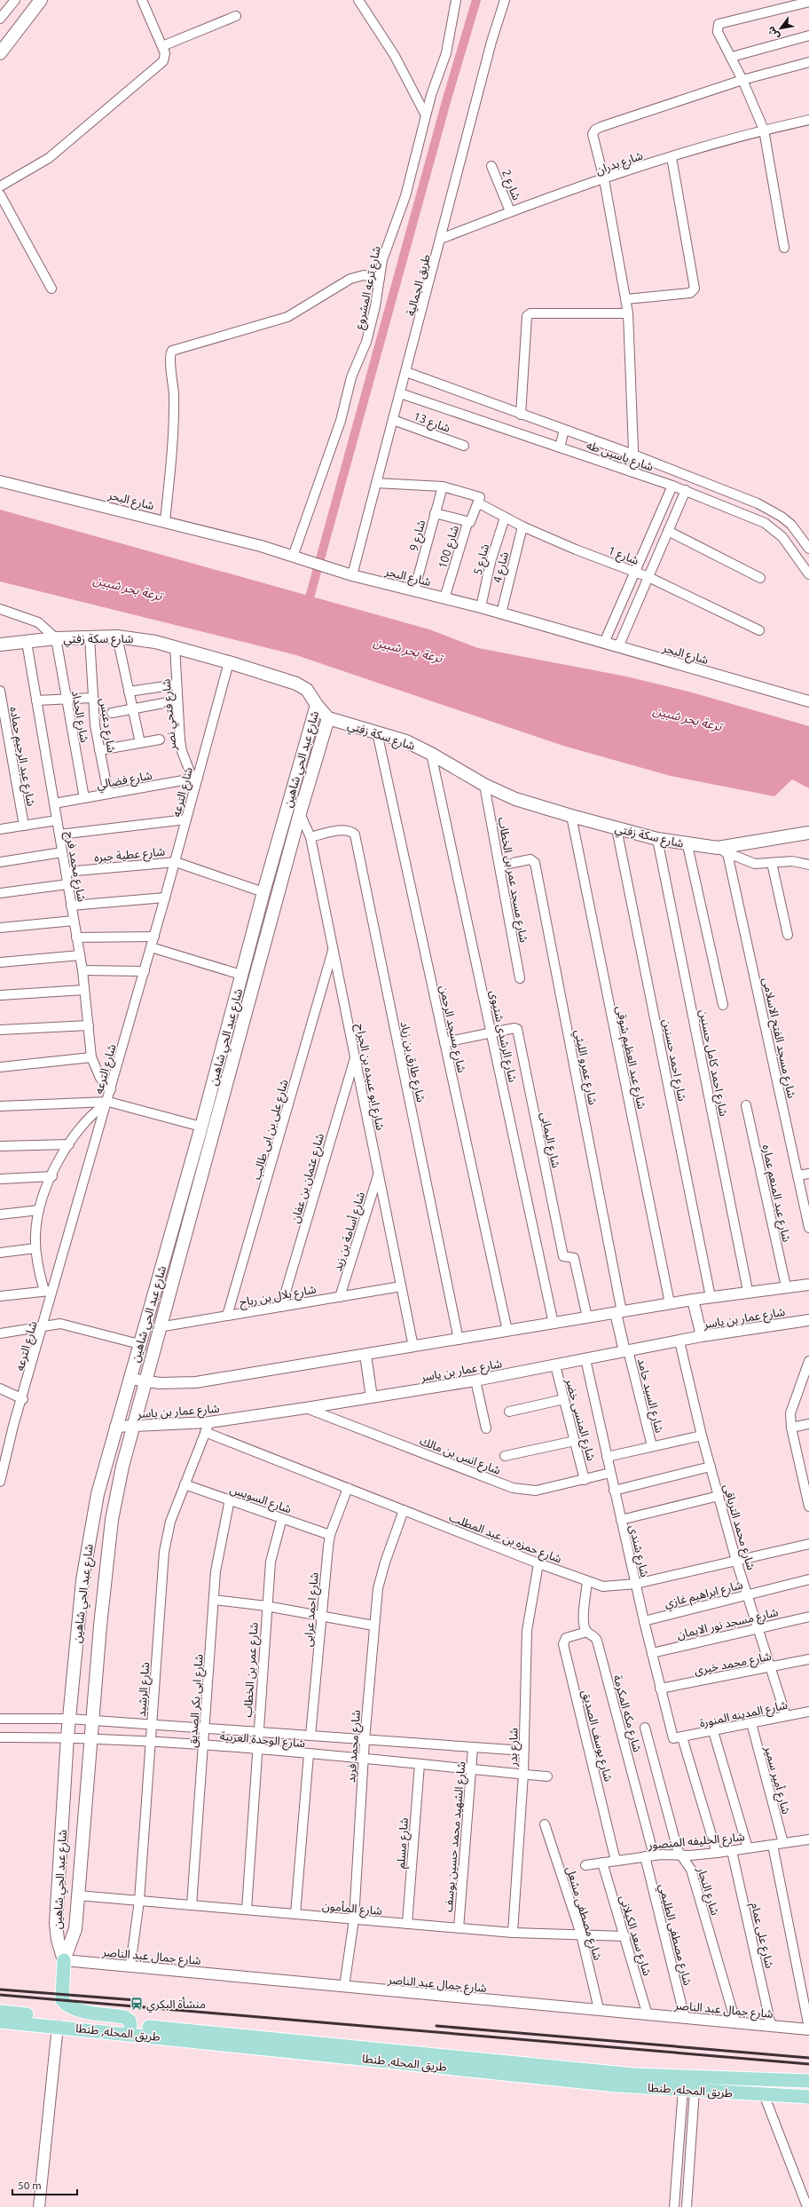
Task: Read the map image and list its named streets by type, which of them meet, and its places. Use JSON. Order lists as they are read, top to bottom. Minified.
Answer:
{"streets":{"main road":["شارع سكة زفتي","شارع عبد الحي شاهين","طريق المحله, طنطا"],"street":["شارع بدران","شارع 2","طريق الجمالية","شارع ترعه المشروع","شارع 13","شارع ياسين طه","شارع البحر","شارع 9","شارع 100","شارع 1","شارع 5","شارع 4","شارع فتحي نصر","شارع الحداد","شارع دعبس","شارع عبد الرحيم حماده","شارع فضالي","شارع الترعه","شارع عطية جبره","شارع محمد فرج","شارع مسجد عمر بن الخطاب","شارع مسجد الرحمن","شارع الرشدى شتيوى","شارع مسجد الفتح الاسلامى","شارع عبد العظيم شوقى","شارع احمد حسنين","شارع طارق بن زياد","شارع احمد كامل حسنين","شارع عمرو الليثي","شارع ابو عبيده بن الجراح","شارع على بن ابى طالب","شارع اليمانى","شارع عثمان بن عفان","شارع عبد المنعم عماره","شارع أسامة بن زيد","شارع بلال بن رباح","شارع عمار بن ياسر","شارع السيد حامد","شارع المنسى خضر","شارع انس بن مالك","شارع السويس","شارع محمد الترياقى","شارع حمزه بن عبد المطلب","شارع شندى","شارع ابراهيم غازي","شارع احمد عرابى","شارع مسجد نور الايمان","شارع محمد خيرى","شارع عمر بن الخطاب","شارع الرشيد","شارع ابى بكر الصديق","شارع مكه المكرمة","شارع المدينه المنورة","شارع يوسف الصديق","شارع الوحدة العربية","شارع محمد فريد","شارع بدر","شارع أمير سمير","شارع الشهيد محمد حسين يوسف","شارع الخليفه المنصور","شارع مسلم","شارع النجار","شارع المأمون","شارع مصطفى مشعل","شارع مصطفى الطليمي","شارع سعد الكيلانى","شارع على عمام","شارع جمال عبد الناصر"]},"crossings":[["شارع بدران","شارع 2"],["شارع بدران","طريق الجمالية"],["طريق الجمالية","شارع 13"],["طريق الجمالية","شارع ياسين طه"],["طريق الجمالية","شارع البحر"],["شارع ترعه المشروع","شارع البحر"],["شارع البحر","شارع 9"],["شارع البحر","شارع 100"],["شارع البحر","شارع 5"],["شارع البحر","شارع 4"],["شارع 9","شارع 1"],["شارع 100","شارع 1"],["شارع 1","شارع 5"],["شارع 1","شارع 4"],["شارع سكة زفتي","شارع فتحي نصر"],["شارع سكة زفتي","شارع الحداد"],["شارع سكة زفتي","شارع دعبس"],["شارع سكة زفتي","شارع عبد الحي شاهين"],["شارع سكة زفتي","شارع الترعه"],["شارع سكة زفتي","شارع محمد فرج"],["شارع سكة زفتي","شارع مسجد عمر بن الخطاب"],["شارع سكة زفتي","شارع مسجد الرحمن"],["شارع سكة زفتي","شارع الرشدى شتيوى"],["شارع سكة زفتي","شارع مسجد الفتح الاسلامى"],["شارع سكة زفتي","شارع عبد العظيم شوقى"],["شارع سكة زفتي","شارع احمد حسنين"],["شارع سكة زفتي","شارع احمد كامل حسنين"],["شارع فتحي نصر","شارع فضالي"],["شارع فتحي نصر","شارع الترعه"],["شارع الحداد","شارع فضالي"],["شارع دعبس","شارع فضالي"],["شارع عبد الحي شاهين","شارع ابو عبيده بن الجراح"],["شارع عبد الحي شاهين","شارع بلال بن رباح"],["شارع عبد الحي شاهين","شارع عمار بن ياسر"],["شارع عبد الحي شاهين","شارع الوحدة العربية"],["شارع عبد الحي شاهين","شارع المأمون"],["شارع عبد الحي شاهين","شارع جمال عبد الناصر"],["شارع فضالي","شارع الترعه"],["شارع فضالي","شارع محمد فرج"],["شارع الترعه","شارع عطية جبره"],["شارع الترعه","شارع محمد فرج"],["شارع عطية جبره","شارع محمد فرج"],["شارع مسجد عمر بن الخطاب","شارع عمرو الليثي"],["شارع مسجد الرحمن","شارع اليمانى"],["شارع الرشدى شتيوى","شارع اليمانى"],["شارع طارق بن زياد","شارع ابو عبيده بن الجراح"],["شارع ابو عبيده بن الجراح","شارع على بن ابى طالب"],["شارع ابو عبيده بن الجراح","شارع عثمان بن عفان"],["شارع ابو عبيده بن الجراح","شارع أسامة بن زيد"],["شارع ابو عبيده بن الجراح","شارع بلال بن رباح"],["شارع على بن ابى طالب","شارع بلال بن رباح"],["شارع عثمان بن عفان","شارع بلال بن رباح"],["شارع أسامة بن زيد","شارع بلال بن رباح"],["شارع عمار بن ياسر","شارع السيد حامد"],["شارع عمار بن ياسر","شارع المنسى خضر"],["شارع عمار بن ياسر","شارع انس بن مالك"],["شارع عمار بن ياسر","شارع محمد الترياقى"],["شارع عمار بن ياسر","شارع شندى"],["شارع عمار بن ياسر","شارع الرشيد"],["شارع المنسى خضر","شارع انس بن مالك"],["شارع انس بن مالك","شارع شندى"],["شارع السويس","شارع احمد عرابى"],["شارع السويس","شارع عمر بن الخطاب"],["شارع السويس","شارع الرشيد"],["شارع السويس","شارع ابى بكر الصديق"],["شارع محمد الترياقى","شارع حمزه بن عبد المطلب"],["شارع محمد الترياقى","شارع ابراهيم غازي"],["شارع محمد الترياقى","شارع مسجد نور الايمان"],["شارع محمد الترياقى","شارع محمد خيرى"],["شارع محمد الترياقى","شارع المدينه المنورة"],["شارع حمزه بن عبد المطلب","شارع شندى"],["شارع حمزه بن عبد المطلب","شارع احمد عرابى"],["شارع حمزه بن عبد المطلب","شارع الرشيد"],["شارع حمزه بن عبد المطلب","شارع مكه المكرمة"],["شارع حمزه بن عبد المطلب","شارع محمد فريد"],["شارع حمزه بن عبد المطلب","شارع بدر"],["شارع شندى","شارع ابراهيم غازي"],["شارع شندى","شارع مسجد نور الايمان"],["شارع شندى","شارع محمد خيرى"],["شارع شندى","شارع المدينه المنورة"],["شارع احمد عرابى","شارع الوحدة العربية"],["شارع عمر بن الخطاب","شارع الوحدة العربية"],["شارع عمر بن الخطاب","شارع المأمون"],["شارع الرشيد","شارع الوحدة العربية"],["شارع الرشيد","شارع المأمون"],["شارع الرشيد","شارع جمال عبد الناصر"],["شارع ابى بكر الصديق","شارع الوحدة العربية"],["شارع ابى بكر الصديق","شارع المأمون"],["شارع مكه المكرمة","شارع يوسف الصديق"],["شارع مكه المكرمة","شارع الخليفه المنصور"],["شارع مكه المكرمة","شارع مصطفى الطليمي"],["شارع المدينه المنورة","شارع أمير سمير"],["شارع يوسف الصديق","شارع الخليفه المنصور"],["شارع الوحدة العربية","شارع محمد فريد"],["شارع الوحدة العربية","شارع بدر"],["شارع الوحدة العربية","شارع الشهيد محمد حسين يوسف"],["شارع الوحدة العربية","شارع مسلم"],["شارع محمد فريد","شارع المأمون"],["شارع محمد فريد","شارع جمال عبد الناصر"],["شارع بدر","شارع المأمون"],["شارع أمير سمير","شارع الخليفه المنصور"],["شارع الشهيد محمد حسين يوسف","شارع المأمون"],["شارع الخليفه المنصور","شارع النجار"],["شارع الخليفه المنصور","شارع مصطفى الطليمي"],["شارع الخليفه المنصور","شارع سعد الكيلانى"],["شارع الخليفه المنصور","شارع على عمام"],["شارع مسلم","شارع المأمون"],["شارع النجار","شارع جمال عبد الناصر"],["شارع المأمون","شارع مصطفى مشعل"],["شارع المأمون","شارع سعد الكيلانى"],["شارع مصطفى مشعل","شارع جمال عبد الناصر"],["شارع مصطفى الطليمي","شارع جمال عبد الناصر"],["شارع سعد الكيلانى","شارع جمال عبد الناصر"],["شارع على عمام","شارع جمال عبد الناصر"]],"water":["ترعة بحر شبين"],"places":{"station":["منشأة البكري"]},"scale_bar":"50 m","north":"bottom left"}
